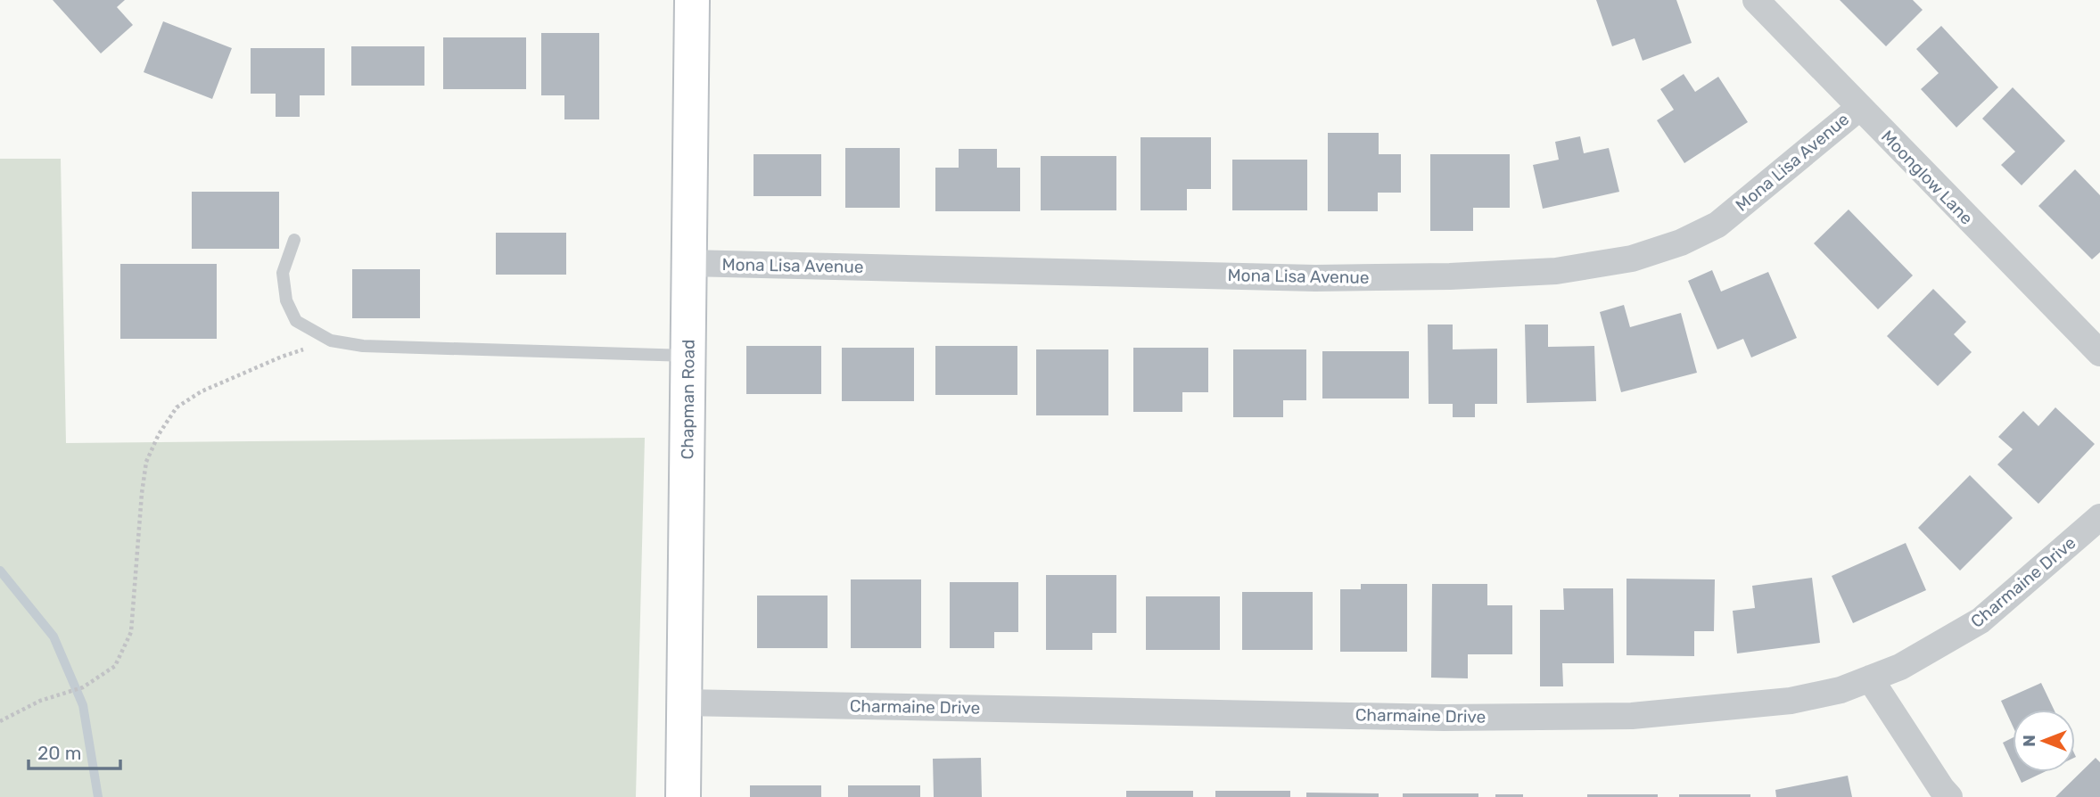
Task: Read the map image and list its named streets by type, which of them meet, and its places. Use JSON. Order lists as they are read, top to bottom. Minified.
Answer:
{"streets":{"street":["Mona Lisa Avenue","Moonglow Lane","Chapman Road","Charmaine Drive"]},"crossings":[["Mona Lisa Avenue","Moonglow Lane"],["Mona Lisa Avenue","Chapman Road"],["Chapman Road","Charmaine Drive"]],"scale_bar":"20 m","north":"left"}
